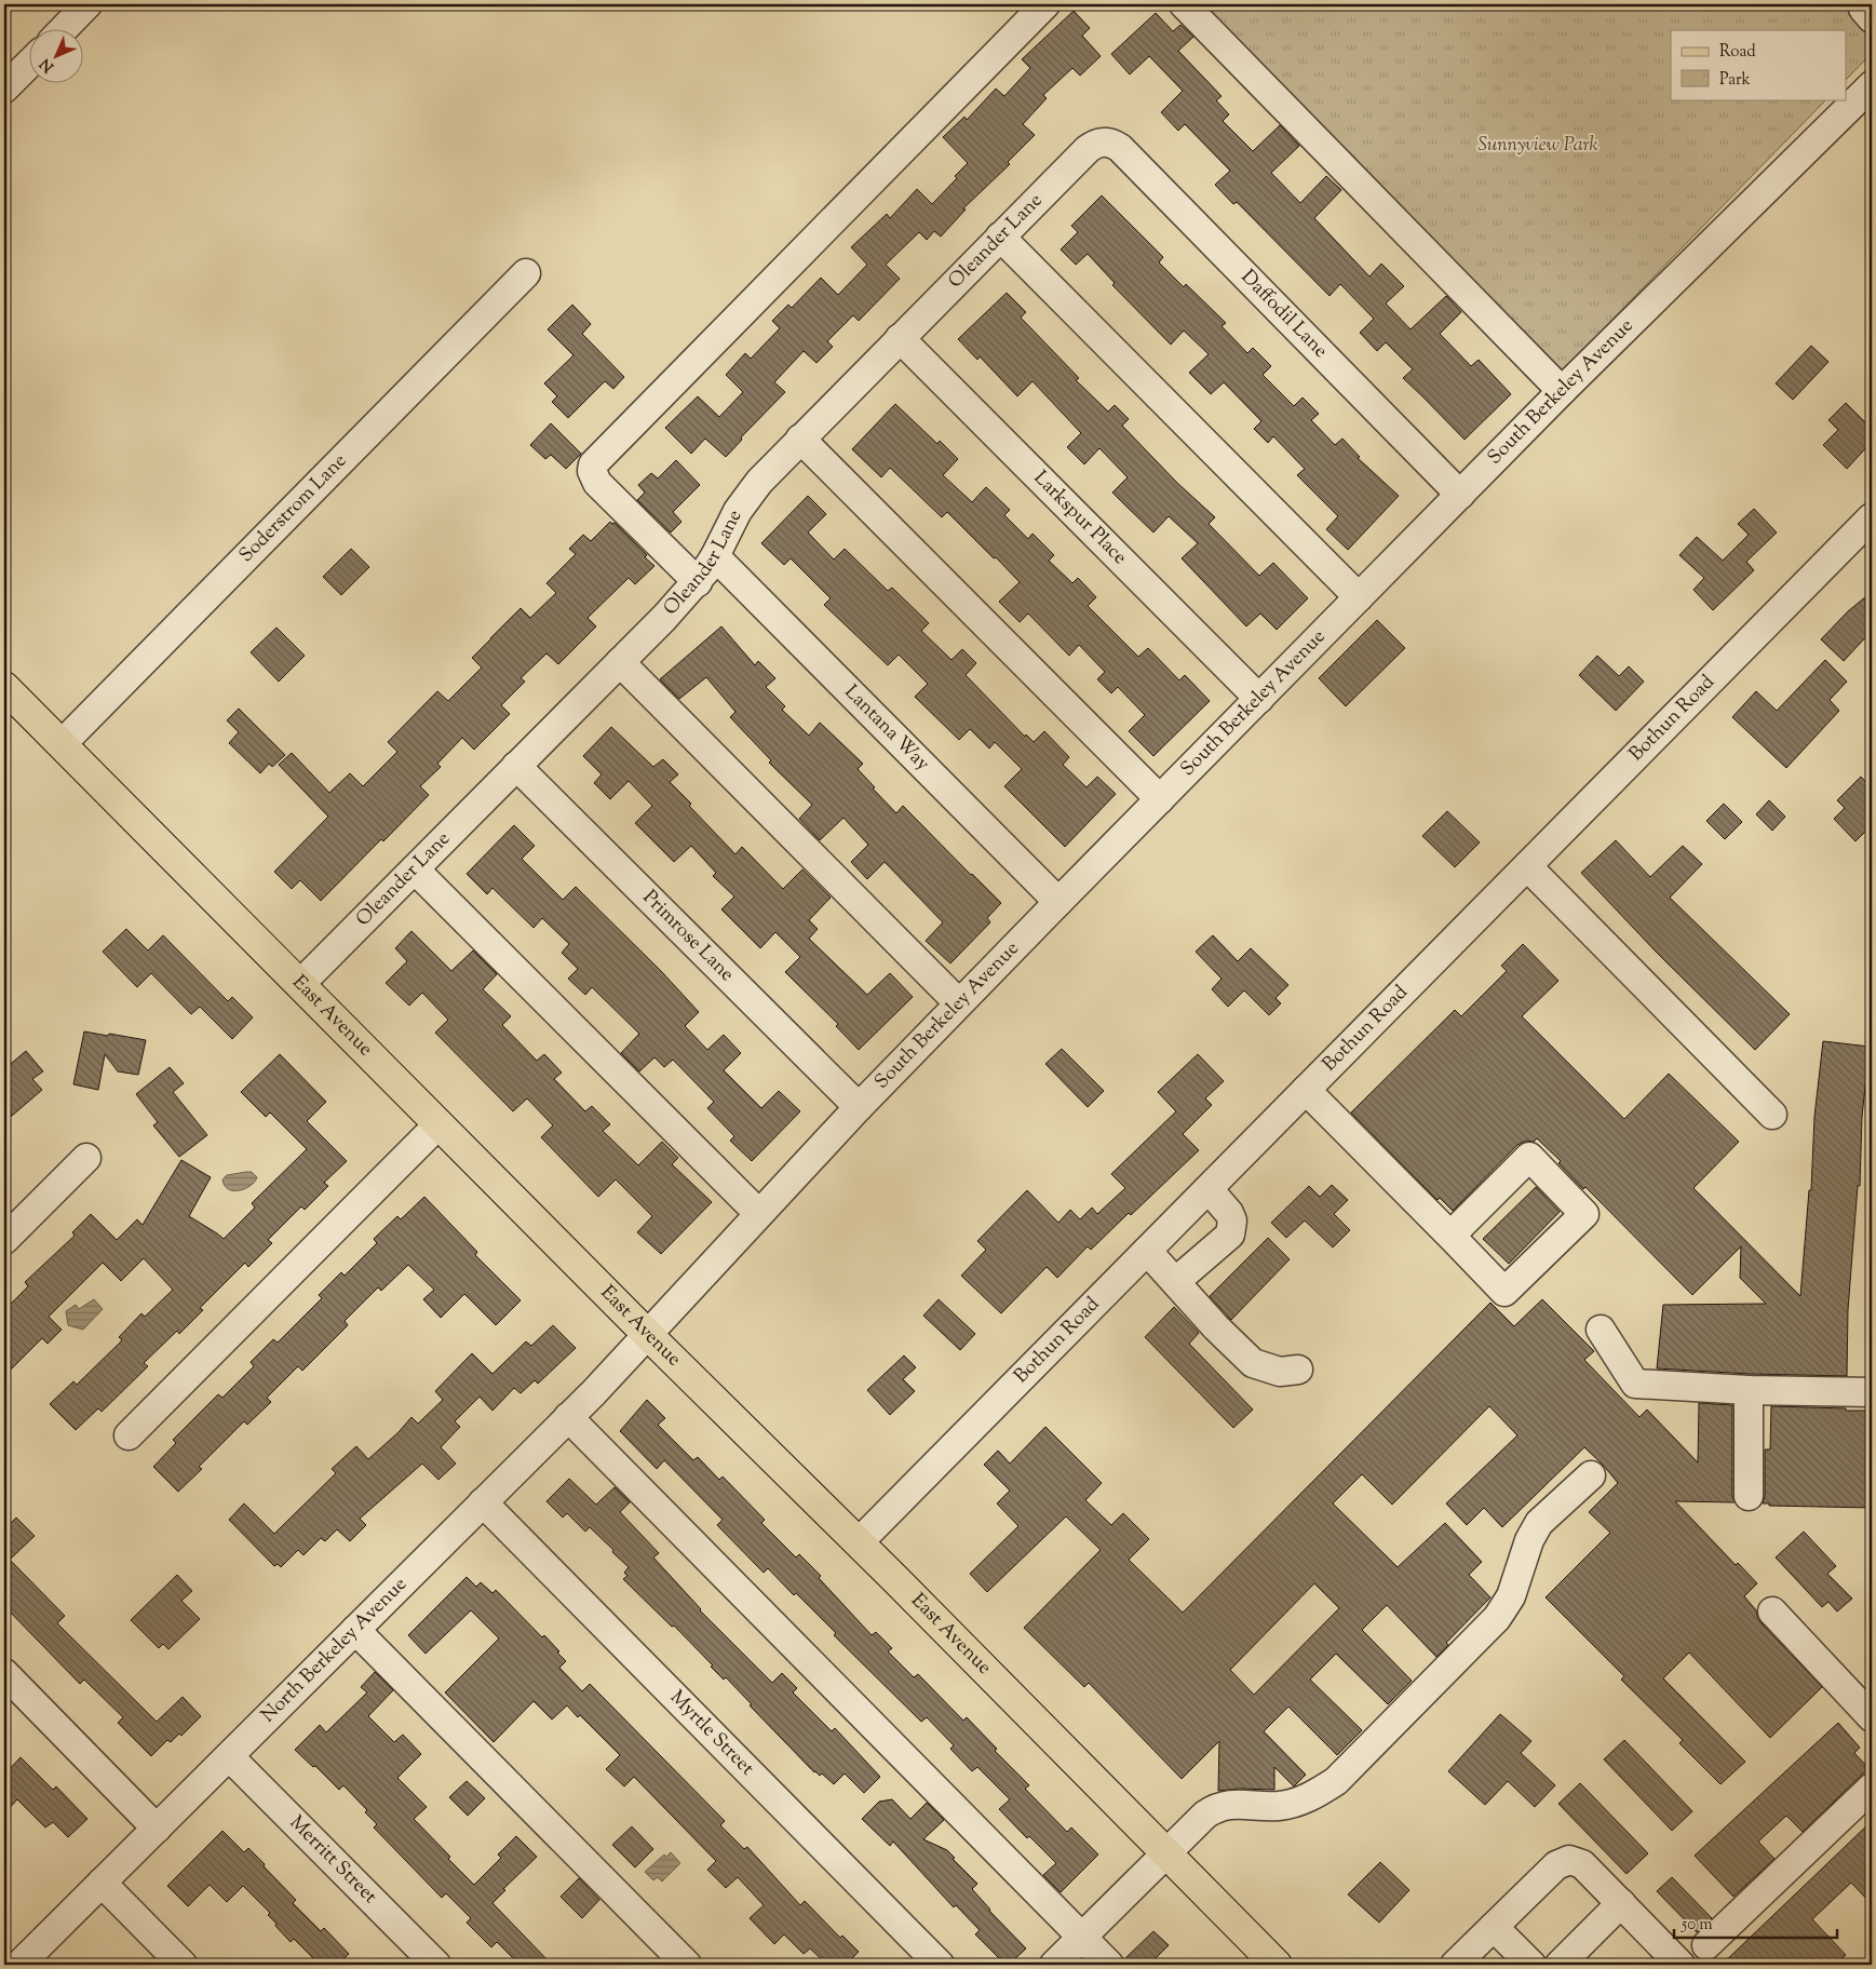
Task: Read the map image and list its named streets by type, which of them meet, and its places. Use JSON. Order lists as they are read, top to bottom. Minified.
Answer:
{"streets":{"main road":["East Avenue"],"street":["Oleander Lane","Daffodil Lane","South Berkeley Avenue","Soderstrom Lane","Larkspur Place","Bothun Road","Lantana Way","Primrose Lane","North Berkeley Avenue","Myrtle Street","Merritt Street"]},"crossings":[["Oleander Lane","Daffodil Lane"],["Oleander Lane","Larkspur Place"],["Oleander Lane","Lantana Way"],["Oleander Lane","Primrose Lane"],["Oleander Lane","East Avenue"],["Daffodil Lane","South Berkeley Avenue"],["South Berkeley Avenue","Larkspur Place"],["South Berkeley Avenue","Lantana Way"],["South Berkeley Avenue","Primrose Lane"],["South Berkeley Avenue","East Avenue"],["South Berkeley Avenue","North Berkeley Avenue"],["Soderstrom Lane","East Avenue"],["Bothun Road","East Avenue"],["East Avenue","North Berkeley Avenue"],["North Berkeley Avenue","Myrtle Street"],["North Berkeley Avenue","Merritt Street"]],"parks":["Sunnyview Park"],"legend":["Road","Park"],"scale_bar":"50 m","north":"bottom left"}
